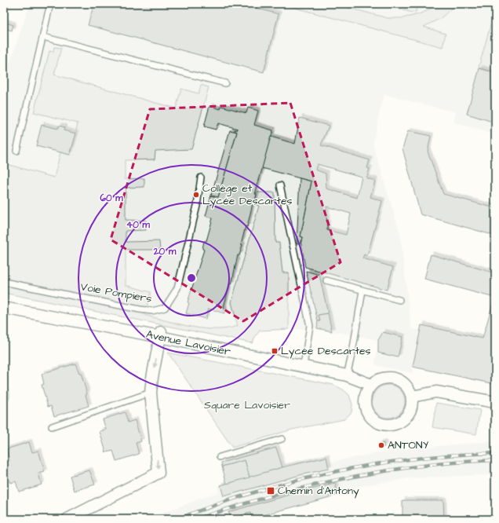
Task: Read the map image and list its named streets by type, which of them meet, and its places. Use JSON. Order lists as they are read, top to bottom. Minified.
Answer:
{"streets":{"street":["Avenue Lavoisier"],"lane":["Voie Pompiers"]},"parks":["Square Lavoisier"],"places":{"other":["Collège et Lycée Descartes","ANTONY"],"transit":["Lycée Descartes","Chemin d'Antony"]},"rings":["60 m","40 m","20 m"]}
